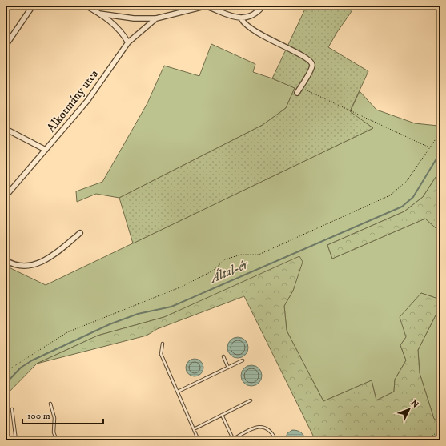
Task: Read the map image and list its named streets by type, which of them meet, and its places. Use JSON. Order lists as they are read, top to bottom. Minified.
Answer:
{"streets":{"street":["Alkotmány utca"]},"water":["Által-ér"],"scale_bar":"100 m","north":"top right"}
